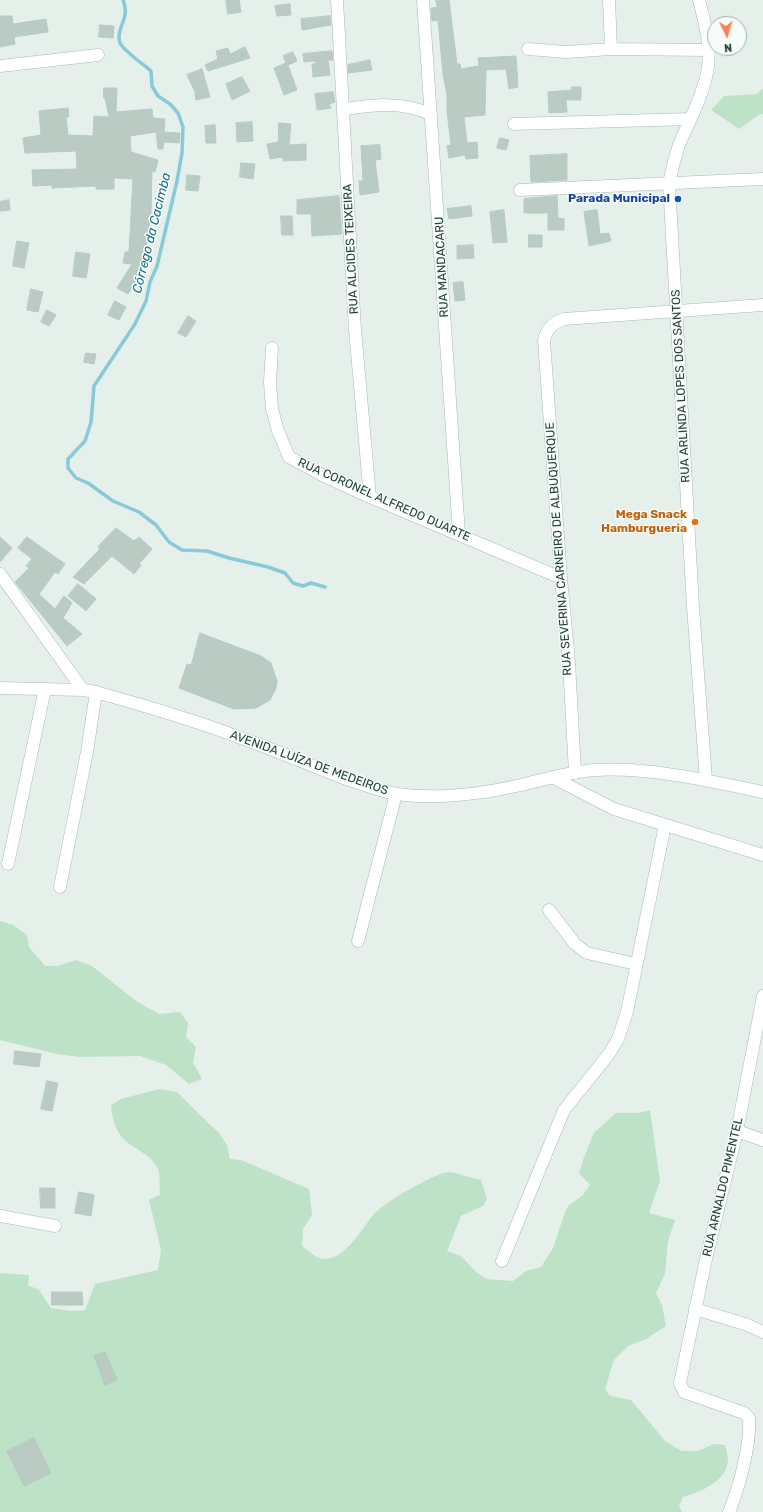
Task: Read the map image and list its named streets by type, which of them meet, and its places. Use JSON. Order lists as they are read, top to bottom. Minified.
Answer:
{"streets":{"street":["RUA ALCIDES TEIXEIRA","RUA MANDACARU","RUA ARLINDA LOPES DOS SANTOS","RUA CORONEL ALFREDO DUARTE","RUA SEVERINA CARNEIRO DE ALBUQUERQUE","AVENIDA LUÍZA DE MEDEIROS","RUA ARNALDO PIMENTEL"]},"crossings":[["RUA ALCIDES TEIXEIRA","RUA CORONEL ALFREDO DUARTE"],["RUA MANDACARU","RUA CORONEL ALFREDO DUARTE"],["RUA ARLINDA LOPES DOS SANTOS","RUA SEVERINA CARNEIRO DE ALBUQUERQUE"],["RUA ARLINDA LOPES DOS SANTOS","AVENIDA LUÍZA DE MEDEIROS"],["RUA CORONEL ALFREDO DUARTE","RUA SEVERINA CARNEIRO DE ALBUQUERQUE"],["RUA SEVERINA CARNEIRO DE ALBUQUERQUE","AVENIDA LUÍZA DE MEDEIROS"]],"water":["Córrego da Cacimba"],"places":["Parada Municipal","Mega Snack Hamburgueria"],"north":"bottom"}
